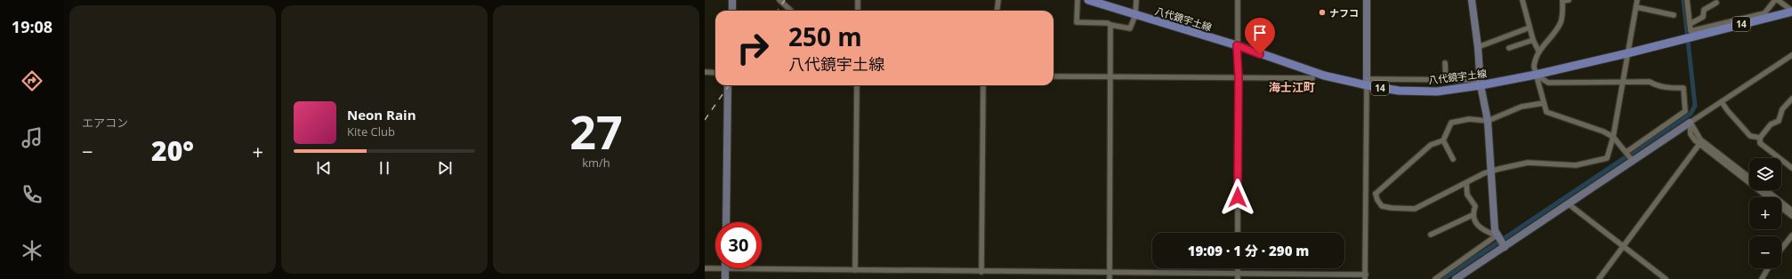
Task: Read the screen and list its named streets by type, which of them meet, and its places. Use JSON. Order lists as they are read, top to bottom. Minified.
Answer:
{"streets":{"main road":["八代鏡宇土線","14"]},"districts":["海士江町"],"places":["ナフコ"],"page":{"tabs":"19:08","tile":["エアコン",["27","km/h"]],"turn":["250 m","八代鏡宇土線"],"song":["Neon Rain","Kite Club"],"heat":["−","20°","+"],"map_buttons":["+","−"],"limit":"30","trip":"19:09 · 1 分 · 290 m"}}
